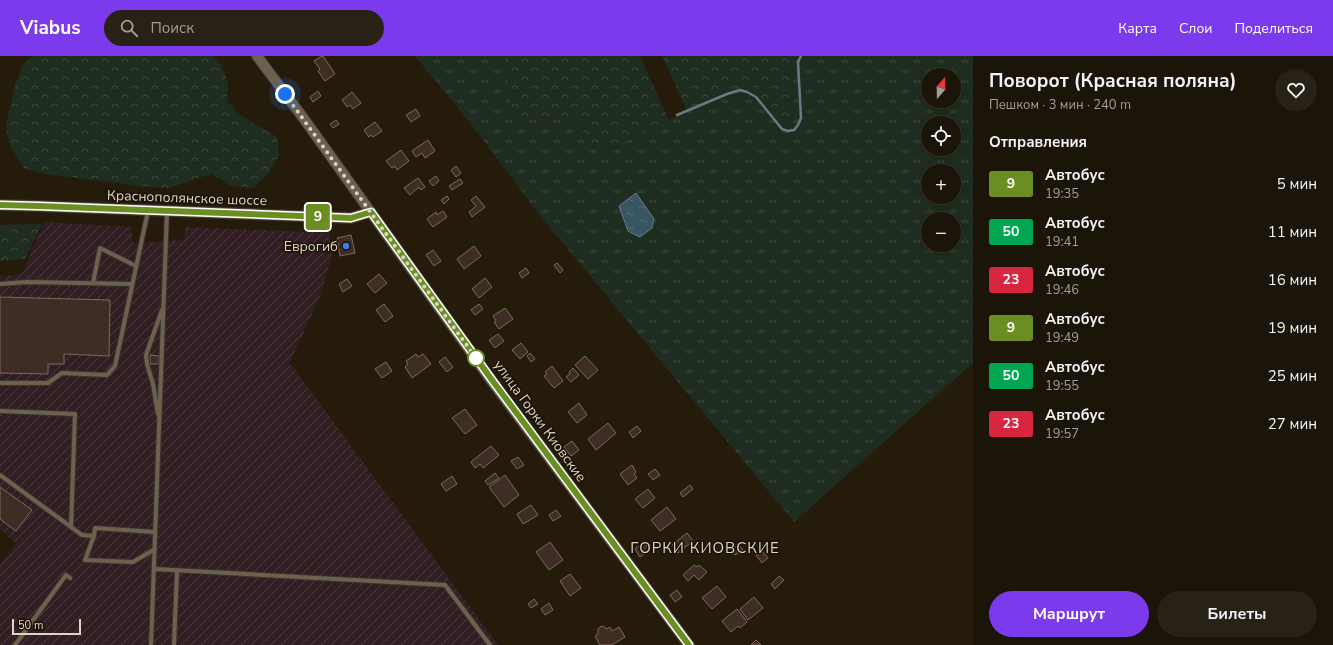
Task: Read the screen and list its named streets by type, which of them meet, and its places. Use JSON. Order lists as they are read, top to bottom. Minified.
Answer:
{"streets":{"main road":["Краснополянское шоссе","улица Горки Киовские"]},"crossings":[["Краснополянское шоссе","улица Горки Киовские"]],"districts":["ГОРКИ КИОВСКИЕ"],"places":["Еврогиб"],"lines":["bus line 9"],"scale_bar":"50 m","north":"top","page":{"header":"Viabus","search":"Поиск","nav":["Карта","Слои","Поделиться"],"on_map":"9","heading":[["Поворот (Красная поляна)","Пешком · 3 мин · 240 m"],"Отправления"],"map_buttons":["+","−"],"list":[{"mark":"9","name":"Автобус","note":"19:35","value":"5 мин"},{"mark":"50","name":"Автобус","note":"19:41","value":"11 мин"},{"mark":"23","name":"Автобус","note":"19:46","value":"16 мин"},{"mark":"9","name":"Автобус","note":"19:49","value":"19 мин"},{"mark":"50","name":"Автобус","note":"19:55","value":"25 мин"},{"mark":"23","name":"Автобус","note":"19:57","value":"27 мин"}],"buttons":["Маршрут","Билеты"],"scale":"50 m"}}
